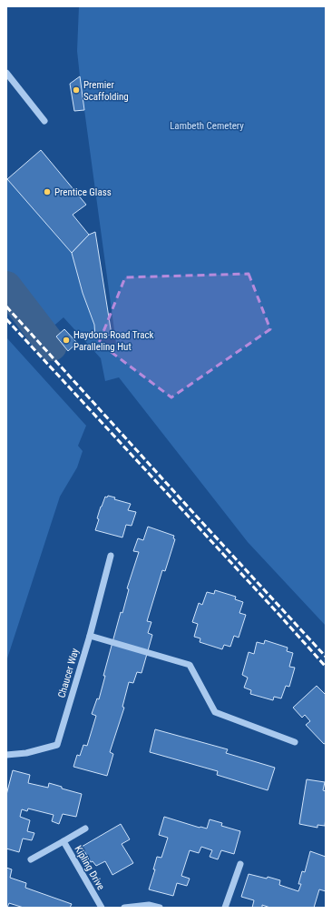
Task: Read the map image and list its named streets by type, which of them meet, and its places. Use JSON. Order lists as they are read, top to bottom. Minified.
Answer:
{"streets":{"street":["Chaucer Way","Kipling Drive"]},"parks":["Lambeth Cemetery"],"places":["Premier Scaffolding","Prentice Glass","Haydons Road Track Paralleling Hut"]}
